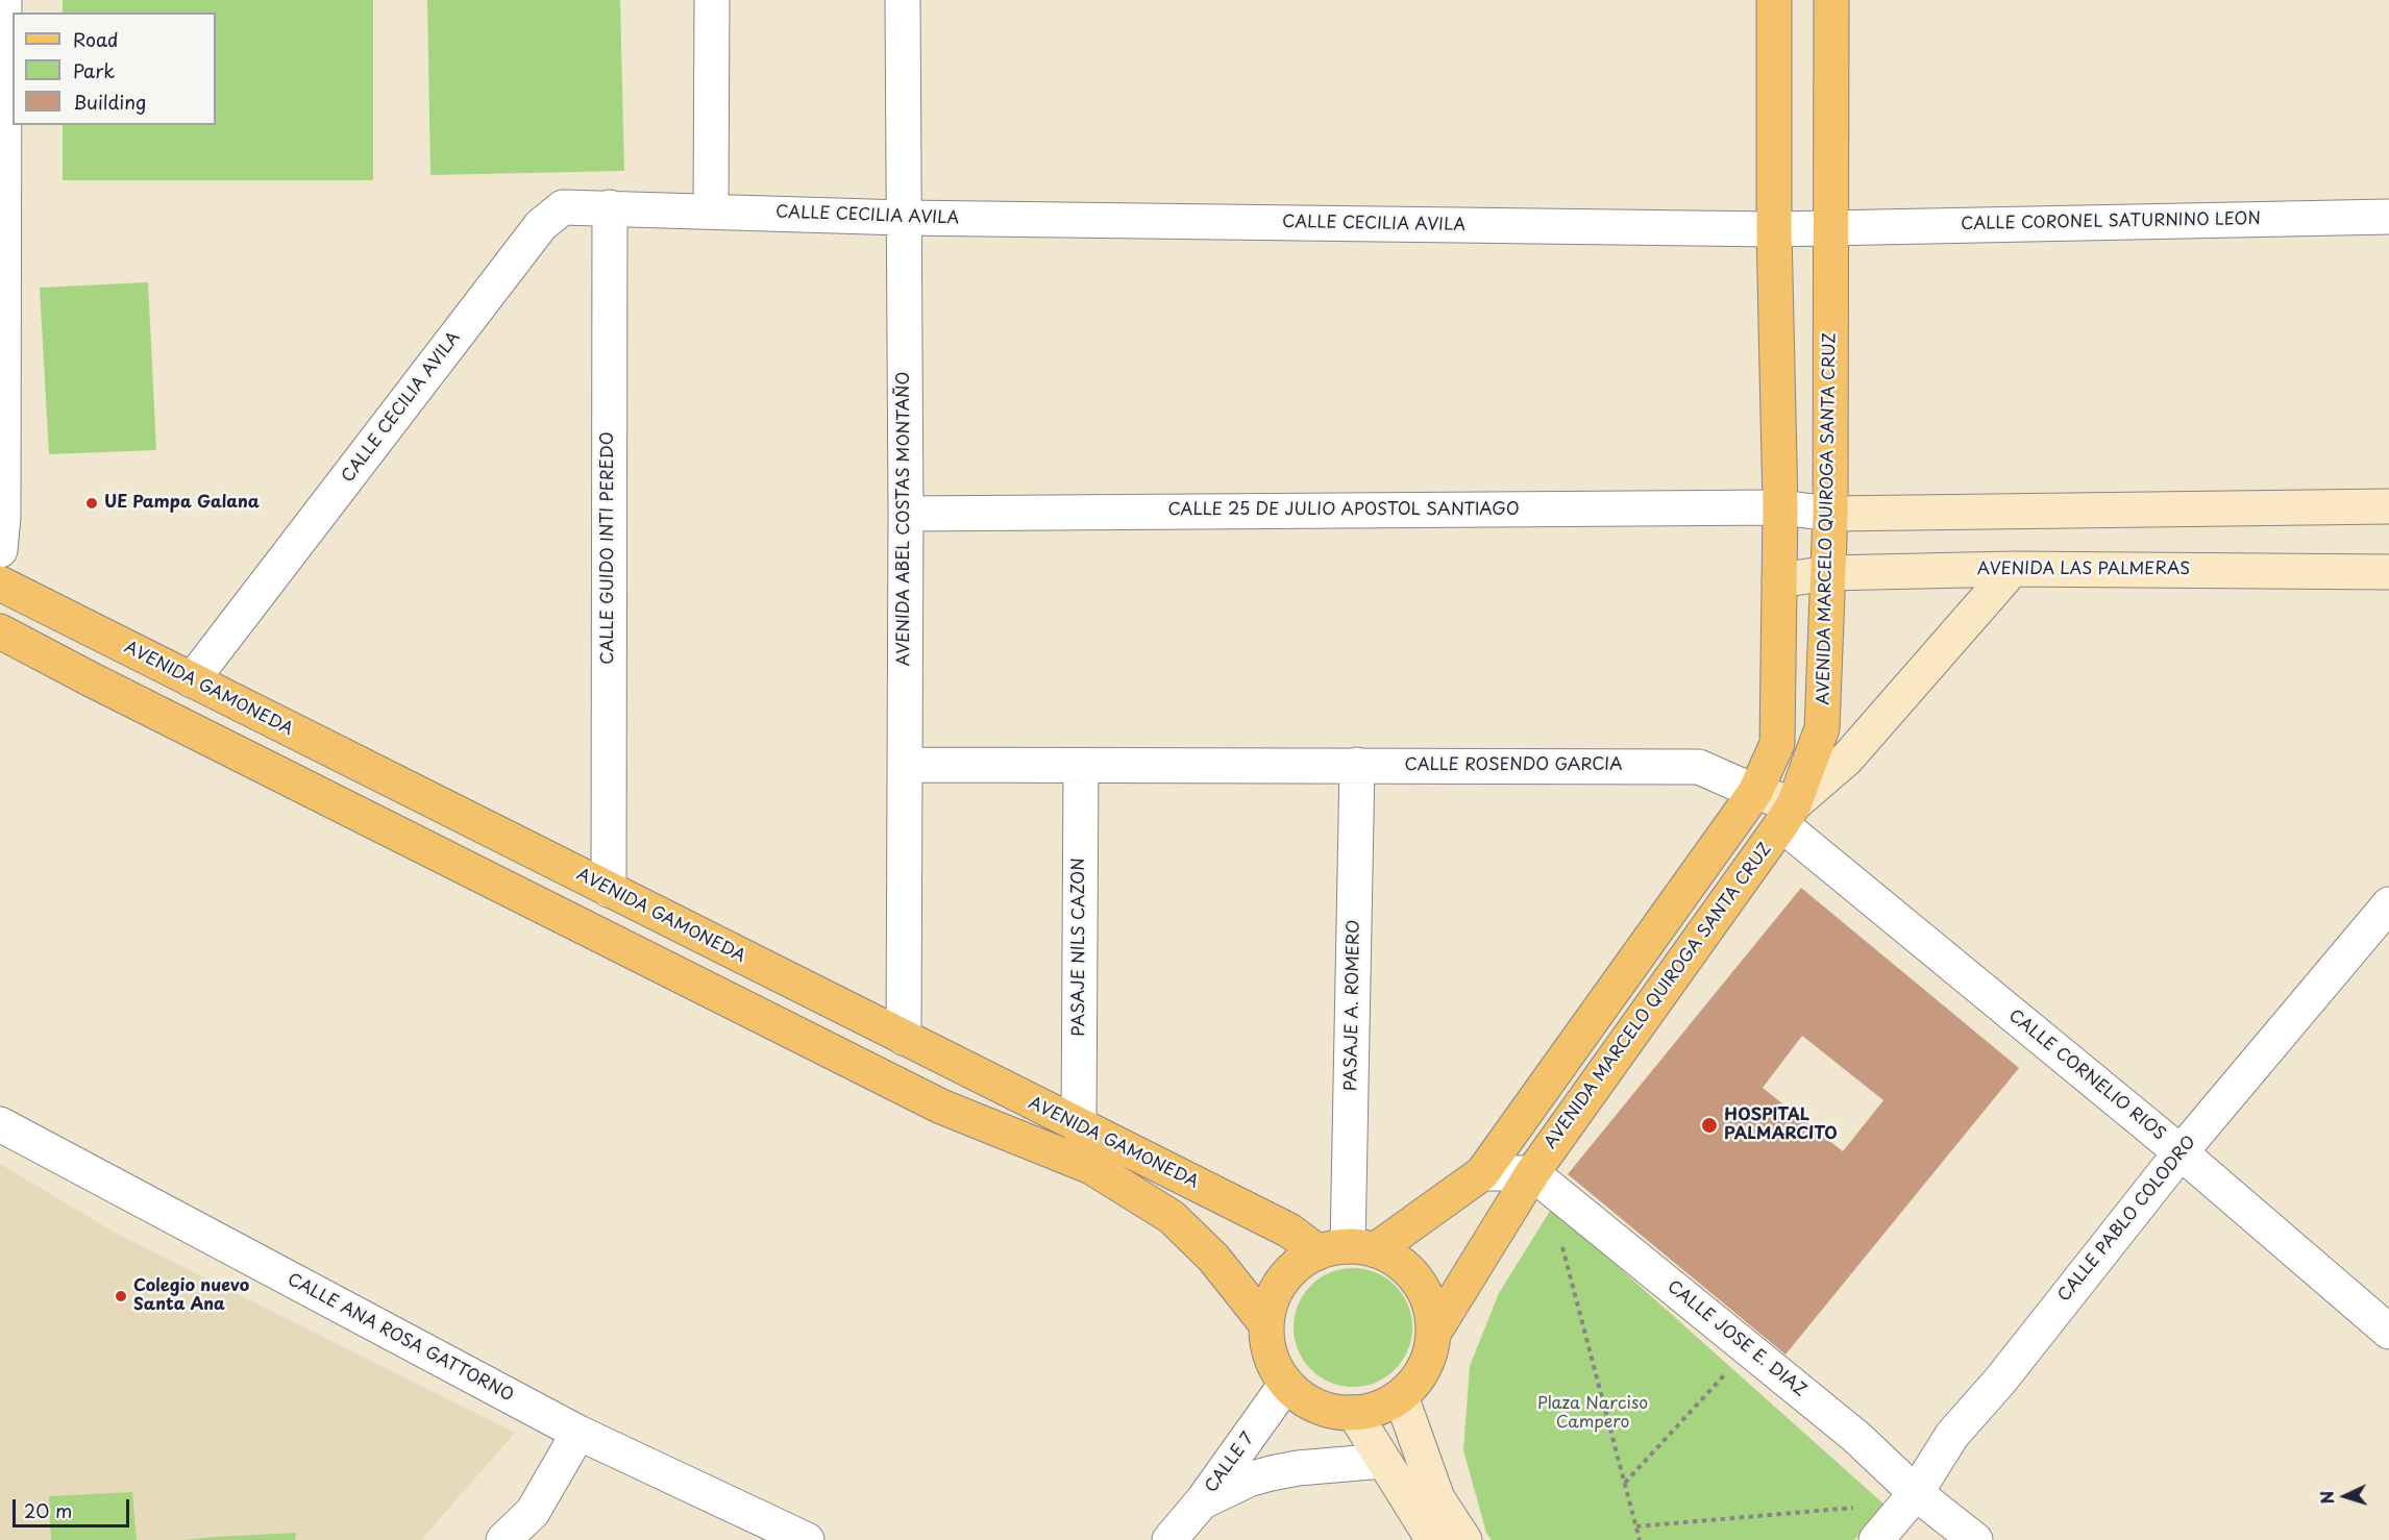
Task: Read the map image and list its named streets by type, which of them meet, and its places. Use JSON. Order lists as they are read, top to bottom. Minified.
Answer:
{"streets":{"main road":["AVENIDA MARCELO QUIROGA SANTA CRUZ","AVENIDA GAMONEDA"],"street":["CALLE CECILIA AVILA","CALLE CORONEL SATURNINO LEON","CALLE 25 DE JULIO APOSTOL SANTIAGO","AVENIDA ABEL COSTAS MONTAÑO","CALLE GUIDO INTI PEREDO","AVENIDA LAS PALMERAS","CALLE ROSENDO GARCIA","PASAJE NILS CAZON","PASAJE A. ROMERO","CALLE CORNELIO RIOS","CALLE PABLO COLODRO","CALLE ANA ROSA GATTORNO","CALLE JOSE E. DIAZ","CALLE 7"]},"crossings":[["CALLE CECILIA AVILA","CALLE CORONEL SATURNINO LEON"],["CALLE CECILIA AVILA","AVENIDA ABEL COSTAS MONTAÑO"],["CALLE CECILIA AVILA","CALLE GUIDO INTI PEREDO"],["CALLE CECILIA AVILA","AVENIDA GAMONEDA"],["CALLE CORONEL SATURNINO LEON","AVENIDA MARCELO QUIROGA SANTA CRUZ"],["CALLE 25 DE JULIO APOSTOL SANTIAGO","AVENIDA ABEL COSTAS MONTAÑO"],["CALLE 25 DE JULIO APOSTOL SANTIAGO","AVENIDA MARCELO QUIROGA SANTA CRUZ"],["AVENIDA ABEL COSTAS MONTAÑO","AVENIDA GAMONEDA"],["AVENIDA ABEL COSTAS MONTAÑO","CALLE ROSENDO GARCIA"],["AVENIDA MARCELO QUIROGA SANTA CRUZ","AVENIDA LAS PALMERAS"],["AVENIDA MARCELO QUIROGA SANTA CRUZ","AVENIDA GAMONEDA"],["AVENIDA MARCELO QUIROGA SANTA CRUZ","CALLE ROSENDO GARCIA"],["AVENIDA MARCELO QUIROGA SANTA CRUZ","PASAJE A. ROMERO"],["AVENIDA MARCELO QUIROGA SANTA CRUZ","CALLE CORNELIO RIOS"],["AVENIDA MARCELO QUIROGA SANTA CRUZ","CALLE JOSE E. DIAZ"],["AVENIDA MARCELO QUIROGA SANTA CRUZ","CALLE 7"],["CALLE GUIDO INTI PEREDO","AVENIDA GAMONEDA"],["AVENIDA GAMONEDA","PASAJE NILS CAZON"],["AVENIDA GAMONEDA","PASAJE A. ROMERO"],["AVENIDA GAMONEDA","CALLE 7"],["CALLE ROSENDO GARCIA","PASAJE NILS CAZON"],["CALLE ROSENDO GARCIA","PASAJE A. ROMERO"],["CALLE ROSENDO GARCIA","CALLE CORNELIO RIOS"],["PASAJE A. ROMERO","CALLE 7"],["CALLE CORNELIO RIOS","CALLE PABLO COLODRO"],["CALLE PABLO COLODRO","CALLE JOSE E. DIAZ"]],"parks":["Plaza Narciso Campero"],"places":["UE Pampa Galana","HOSPITAL PALMARCITO","Colegio nuevo Santa Ana"],"legend":["Road","Park","Building"],"scale_bar":"20 m","north":"left"}
